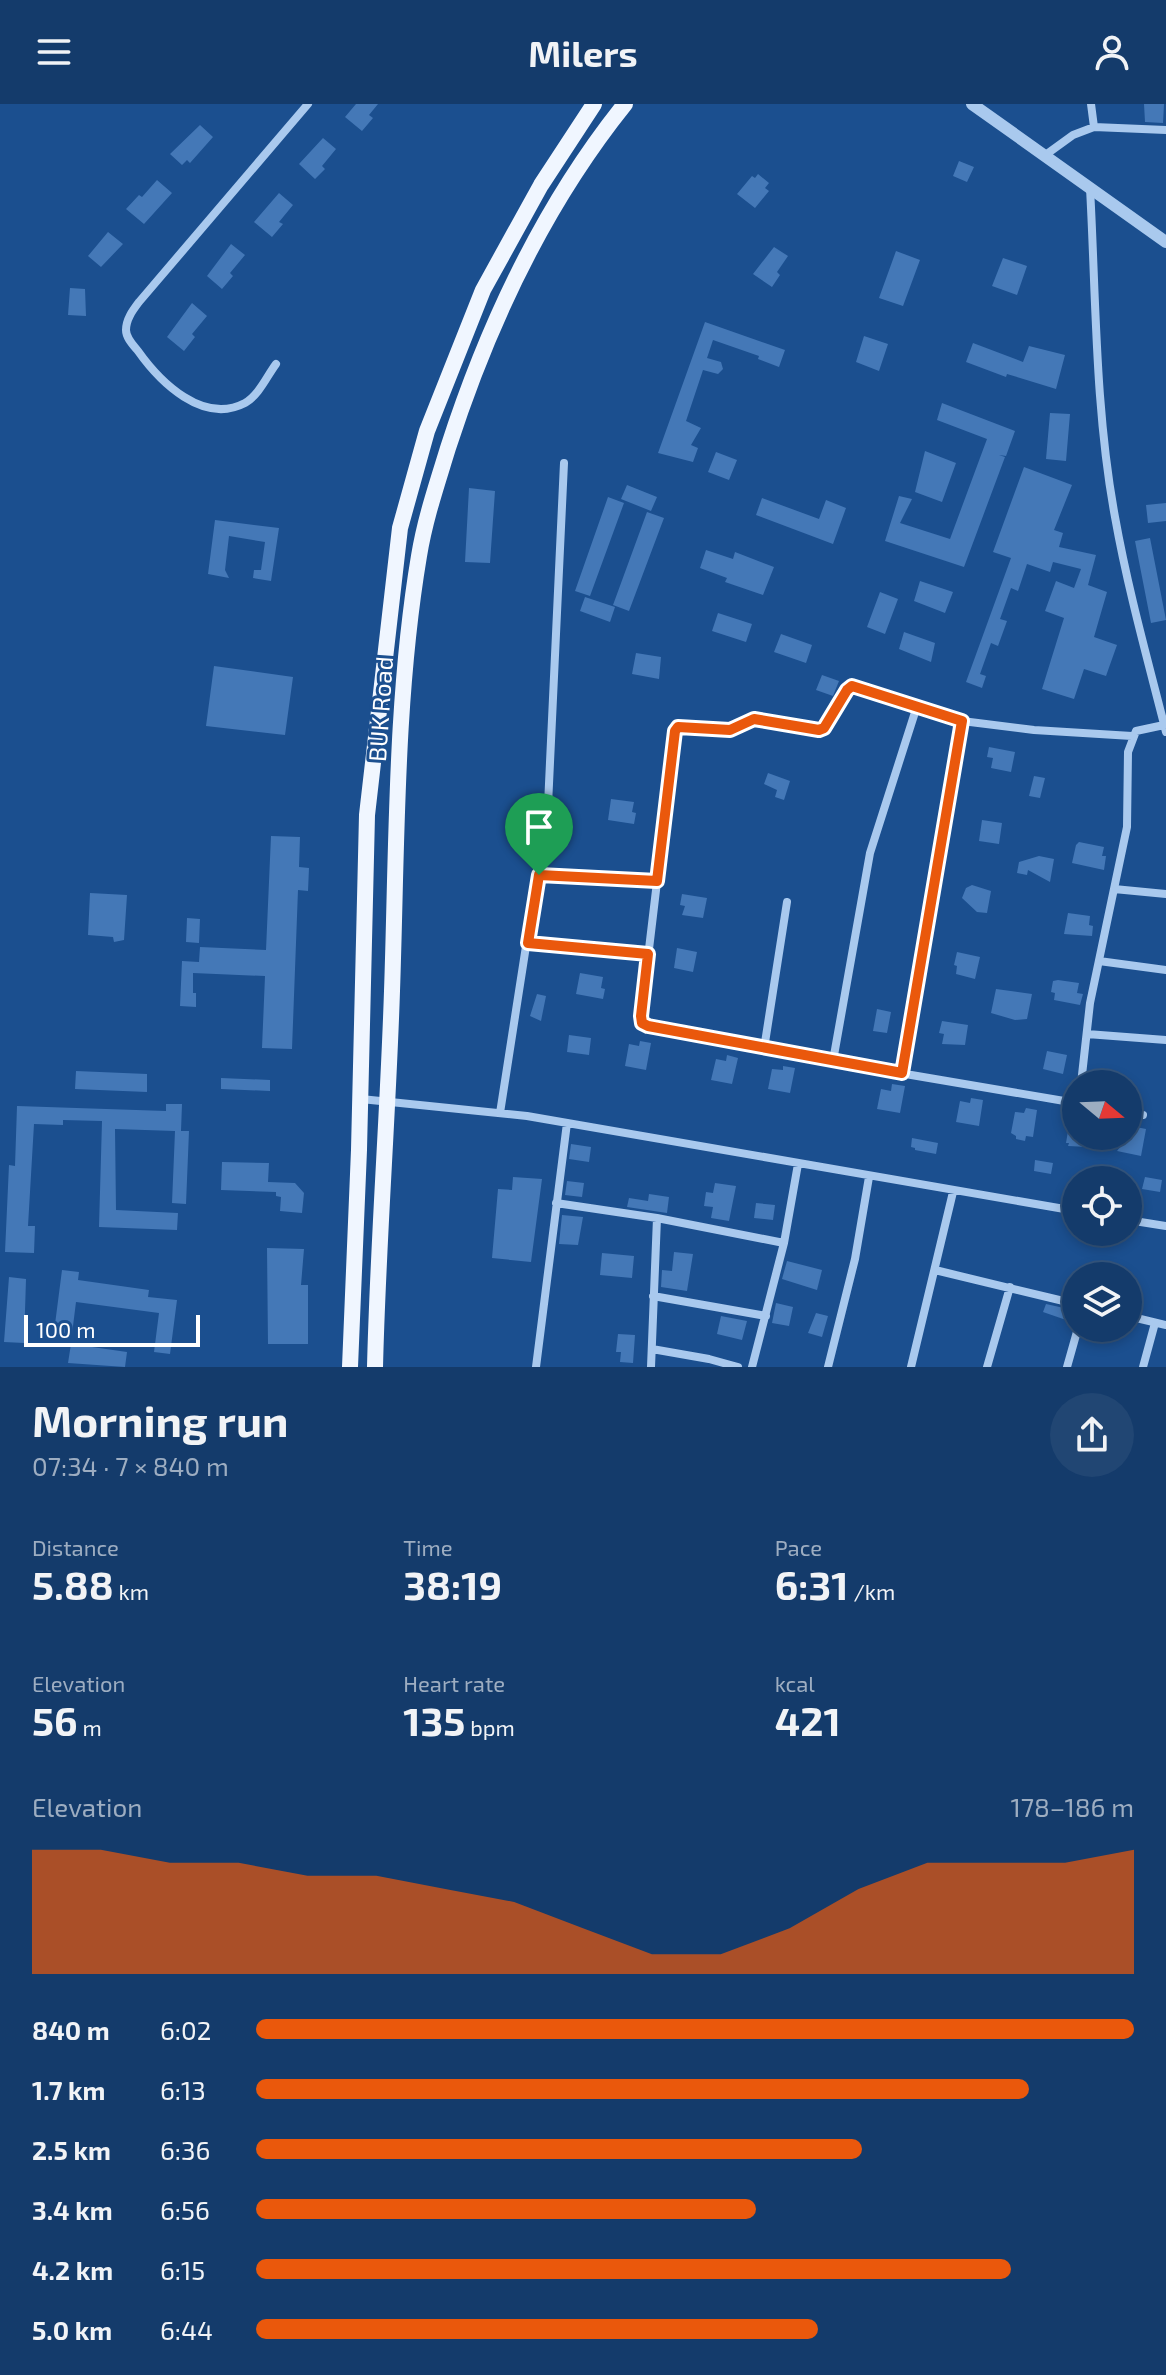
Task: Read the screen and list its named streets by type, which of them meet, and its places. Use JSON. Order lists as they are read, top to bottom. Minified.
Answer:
{"streets":{"main road":["BUK Road"]},"scale_bar":"100 m","north":"right","page":{"header":"Milers","scale":"100 m","heading":["Morning run","07:34 · 7 × 840 m"],"stats":[["Distance","5.88 km"],["Time","38:19"],["Pace","6:31 /km"],["Elevation","56 m"],["Heart rate","135 bpm"],["kcal","421"]],"chart":["Elevation","178–186 m"],"list":[{"name":"840 m","note":"6:02"},{"name":"1.7 km","note":"6:13"},{"name":"2.5 km","note":"6:36"},{"name":"3.4 km","note":"6:56"},{"name":"4.2 km","note":"6:15"},{"name":"5.0 km","note":"6:44"}]}}
